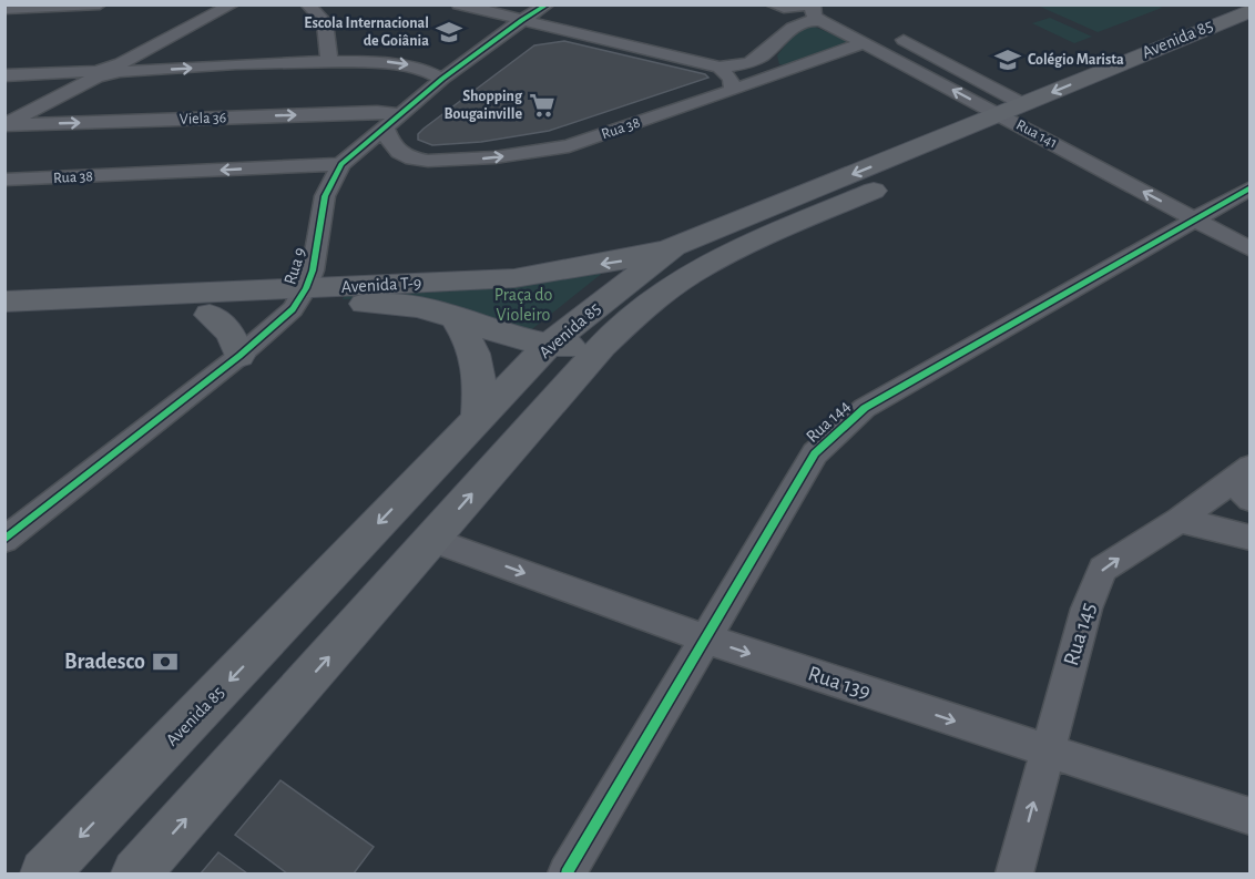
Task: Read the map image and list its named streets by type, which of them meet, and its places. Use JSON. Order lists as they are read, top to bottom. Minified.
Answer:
{"streets":{"main road":["Avenida 85","Avenida T-9"],"street":["Viela 36","Rua 38","Rua 141","Rua 9","Rua 144","Rua 145","Rua 139"]},"crossings":[["Avenida 85","Rua 141"],["Avenida 85","Avenida T-9"],["Avenida 85","Rua 139"],["Viela 36","Rua 9"],["Rua 38","Rua 141"],["Rua 38","Rua 9"],["Rua 141","Rua 144"],["Rua 9","Avenida T-9"],["Rua 144","Rua 139"],["Rua 145","Rua 139"]],"one_way":["Rua 145","Rua 139"],"parks":["Praça do Violeiro"],"places":{"school or university":["Escola Internacional de Goiânia","Colégio Marista"],"supermarket":["Shopping Bougainville"],"bank":["Bradesco"]}}
